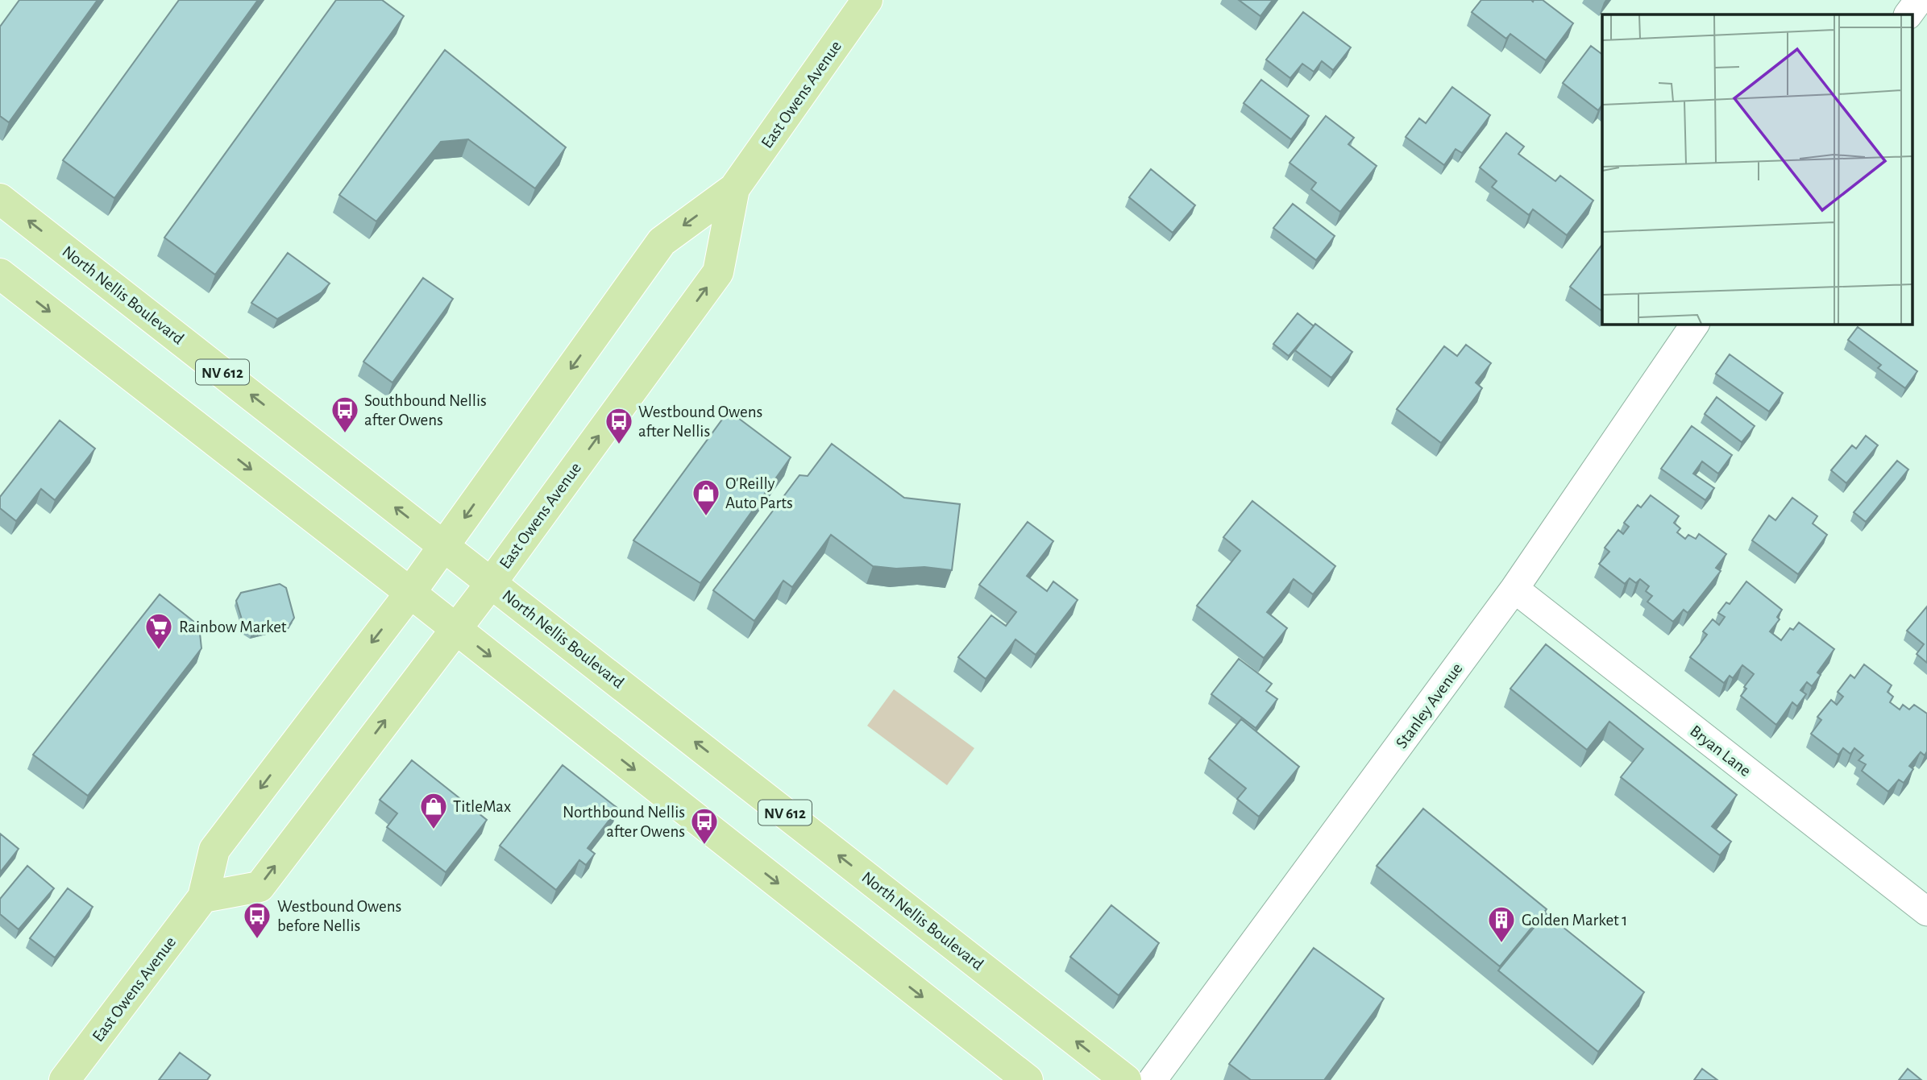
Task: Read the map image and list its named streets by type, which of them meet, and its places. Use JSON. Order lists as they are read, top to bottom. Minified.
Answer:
{"streets":{"main road":["East Owens Avenue","North Nellis Boulevard","NV 612"],"street":["Stanley Avenue","Bryan Lane"]},"crossings":[["East Owens Avenue","North Nellis Boulevard"],["Stanley Avenue","Bryan Lane"]],"places":{"bus stop":["Southbound Nellis after Owens","Westbound Owens after Nellis","Northbound Nellis after Owens","Westbound Owens before Nellis"],"shop":["O'Reilly Auto Parts","TitleMax"],"supermarket":["Rainbow Market"],"building":["Golden Market 1"]}}
